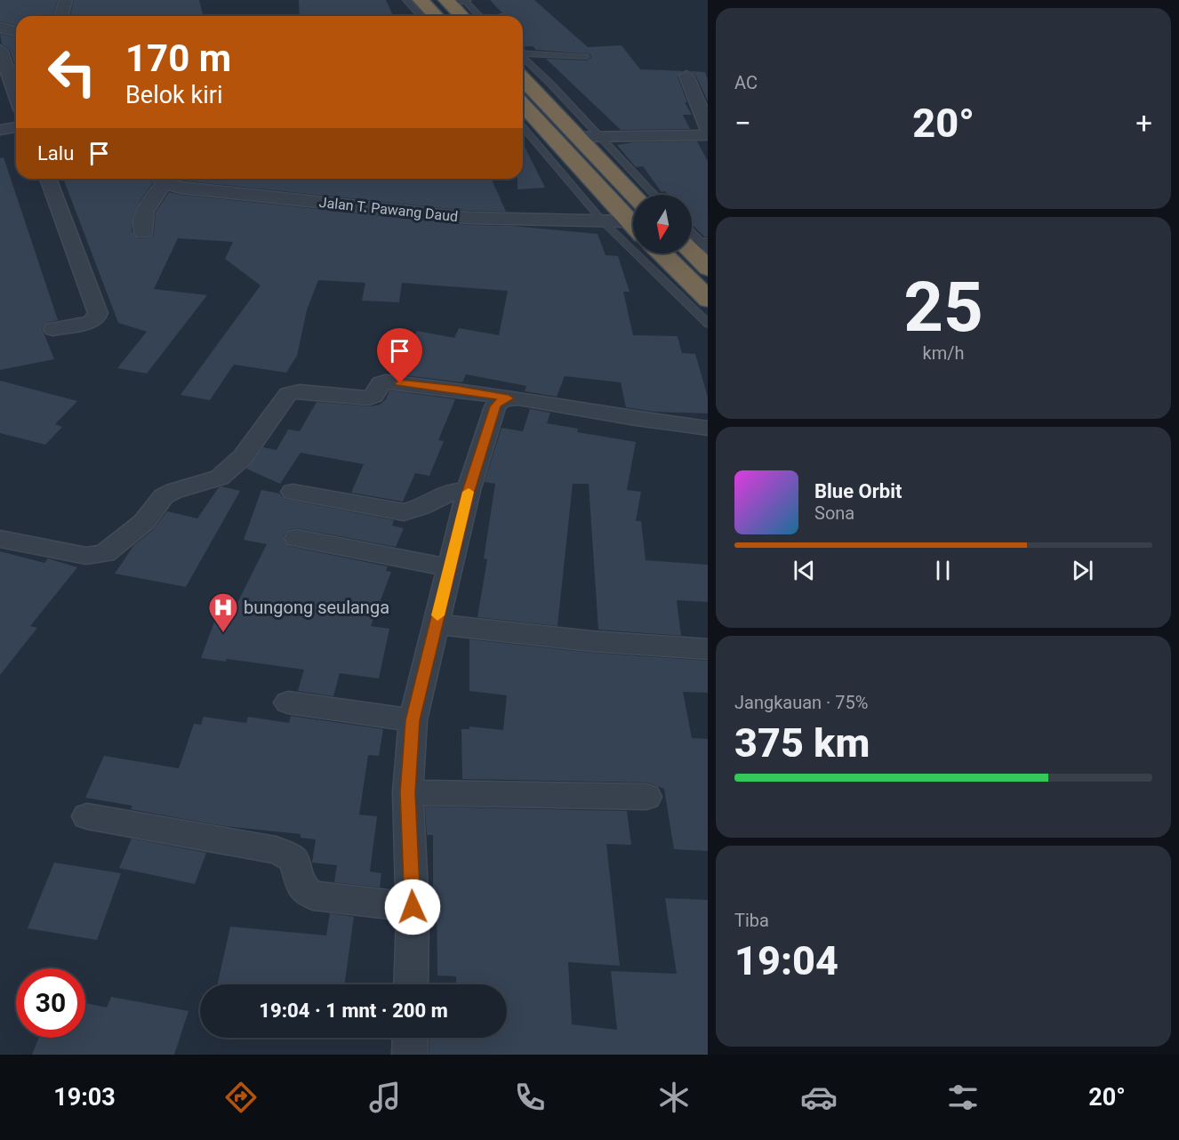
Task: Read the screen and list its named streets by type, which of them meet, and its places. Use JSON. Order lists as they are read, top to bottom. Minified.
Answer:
{"streets":{"street":["Jalan T. Pawang Daud"]},"places":{"hospital":["bungong seulanga"]},"north":"bottom","page":{"tile":["AC",["25","km/h"],["Jangkauan · 75%","375 km"],["Tiba","19:04"]],"turn":["170 m","Belok kiri"],"heat":["−","20°","+"],"then":"Lalu","song":["Blue Orbit","Sona"],"limit":"30","trip":"19:04 · 1 mnt · 200 m","tabs":["19:03","20°"]}}
